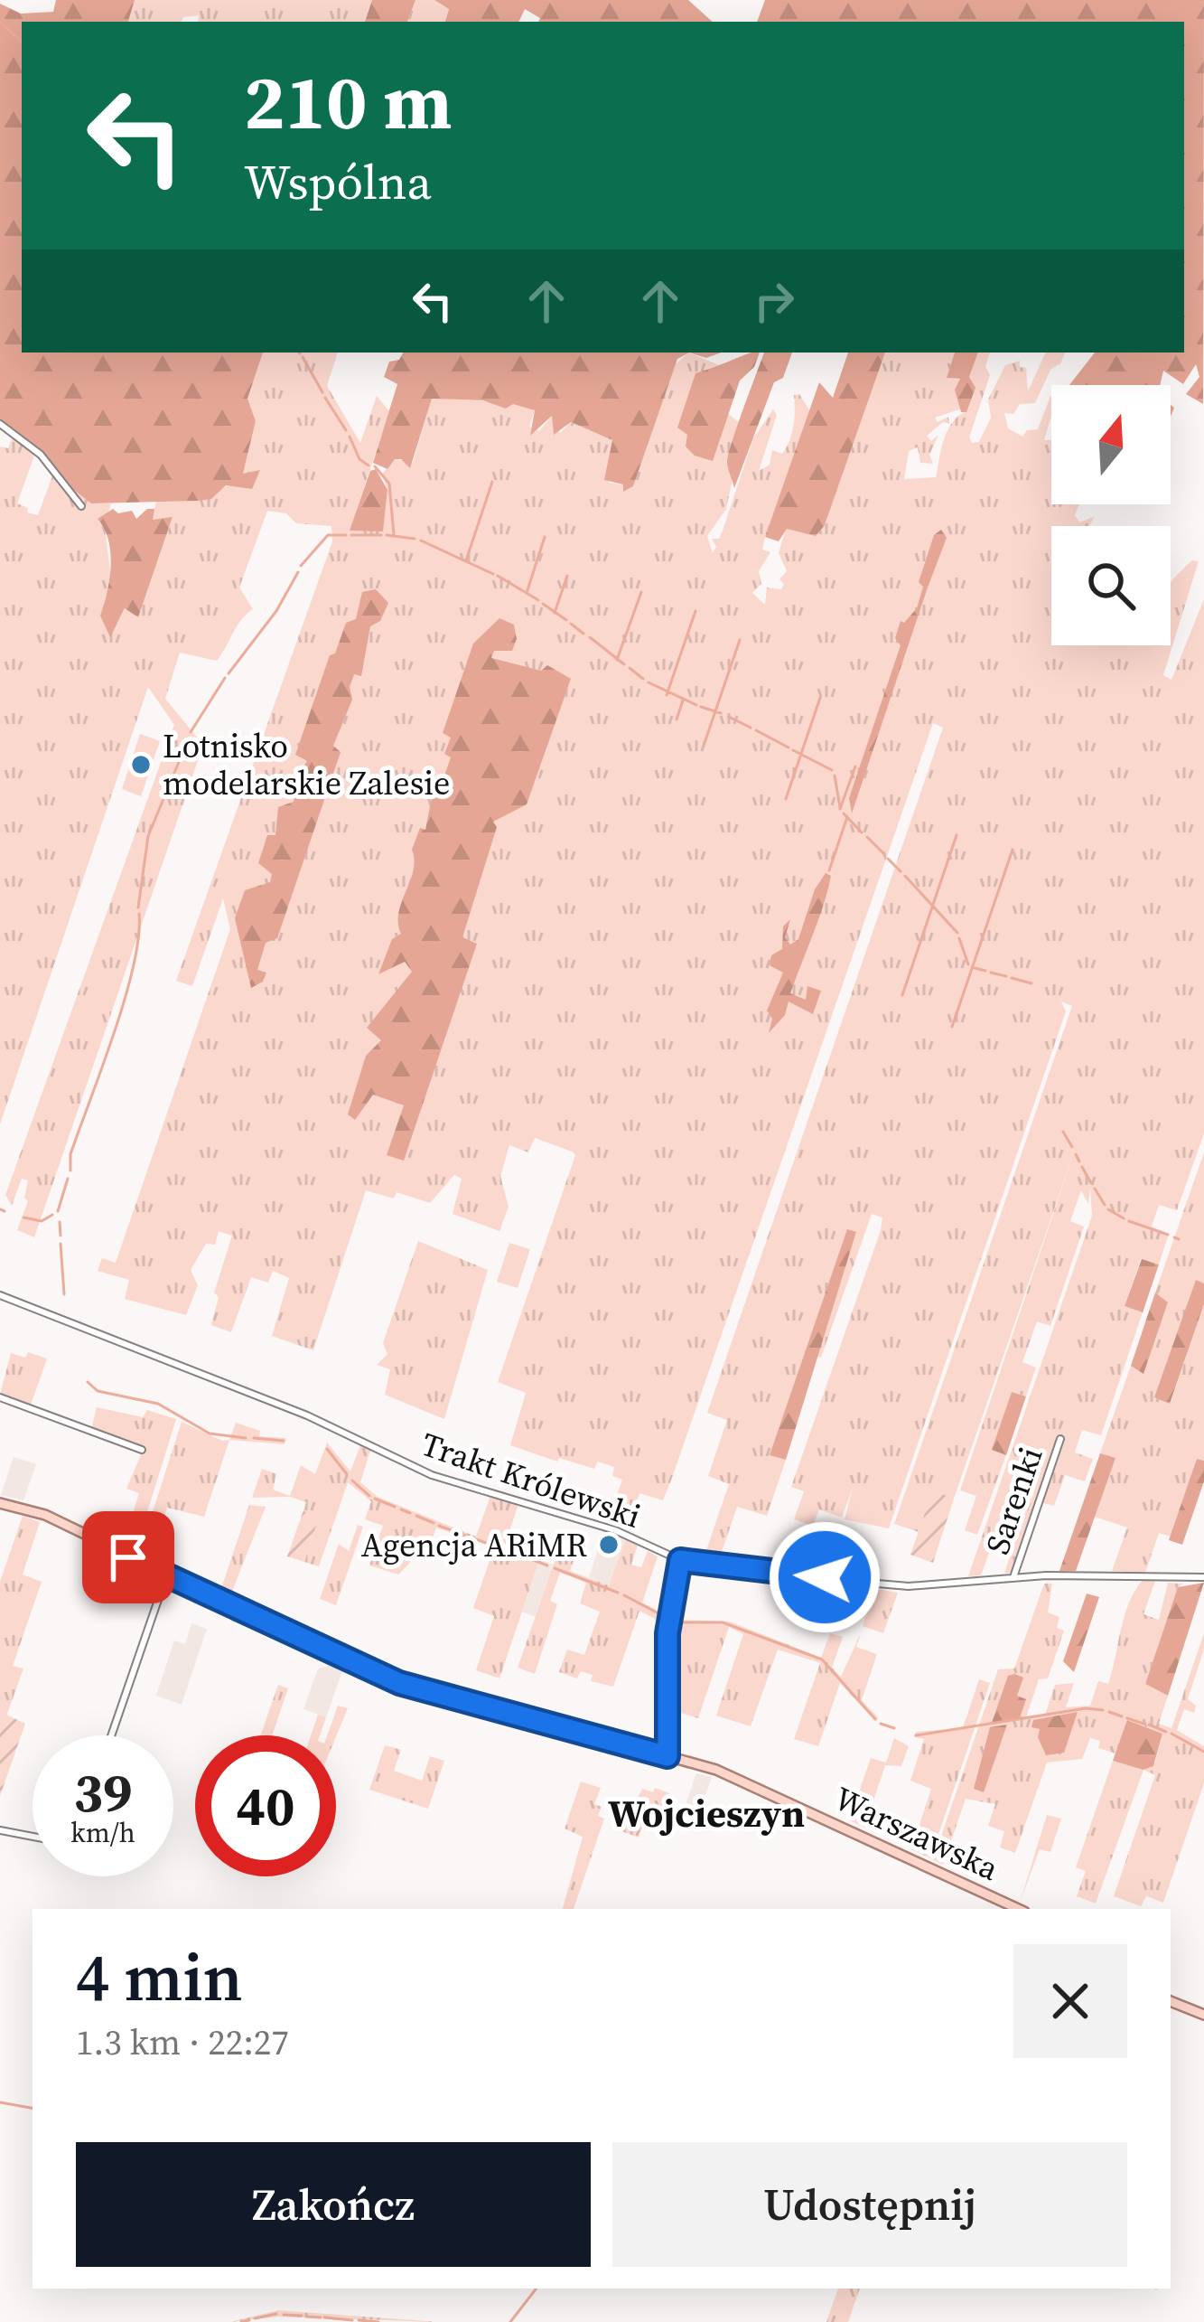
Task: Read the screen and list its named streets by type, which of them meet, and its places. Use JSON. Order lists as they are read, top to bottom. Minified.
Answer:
{"streets":{"main road":["Warszawska"],"street":["Trakt Królewski","Sarenki"]},"crossings":[["Trakt Królewski","Sarenki"]],"districts":["Wojcieszyn"],"places":["Lotnisko modelarskie Zalesie","Agencja ARiMR"],"north":"top","page":{"turn":["210 m","Wspólna"],"speed":"39 km/h","limit":"40","heading":["4 min","1.3 km · 22:27"],"buttons":["Zakończ","Udostępnij"]}}
